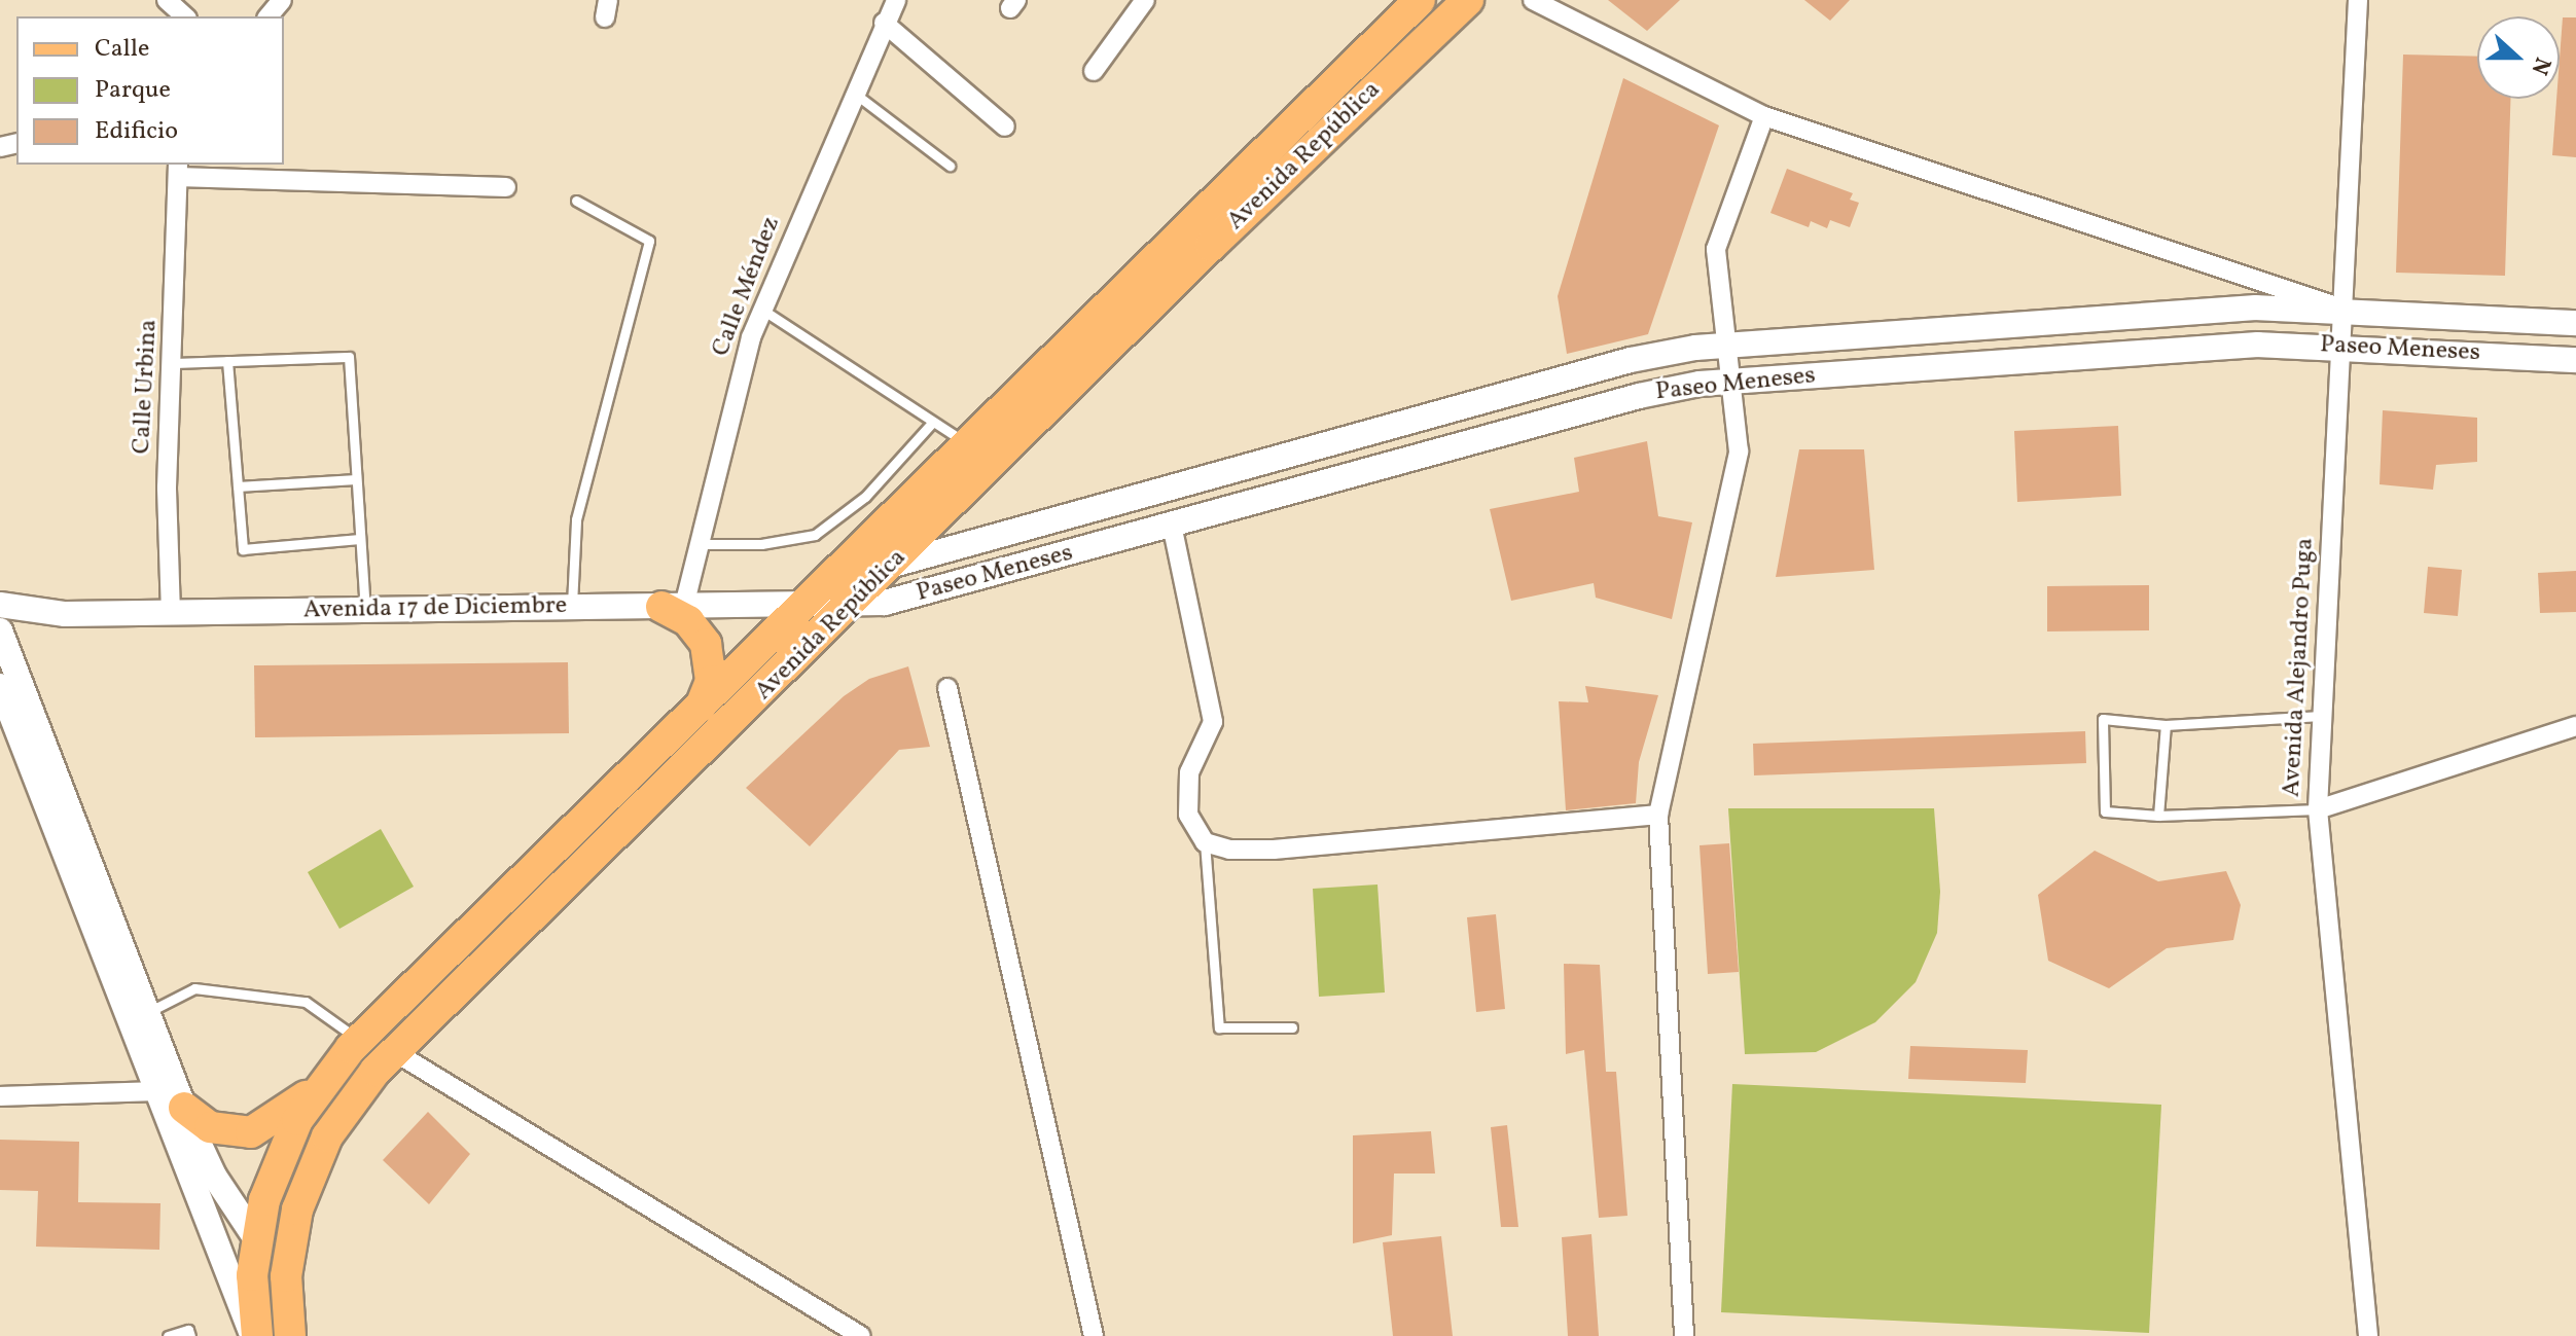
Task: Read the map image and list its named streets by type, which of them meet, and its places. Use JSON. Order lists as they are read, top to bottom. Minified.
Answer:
{"streets":{"main road":["Avenida República"],"street":["Calle Méndez","Paseo Meneses","Calle Urbina","Avenida 17 de Diciembre","Avenida Alejandro Puga"]},"crossings":[["Avenida República","Paseo Meneses"],["Avenida República","Avenida 17 de Diciembre"],["Calle Méndez","Avenida 17 de Diciembre"],["Paseo Meneses","Avenida 17 de Diciembre"],["Paseo Meneses","Avenida Alejandro Puga"],["Calle Urbina","Avenida 17 de Diciembre"]],"legend":["Calle","Parque","Edificio"],"north":"right"}
